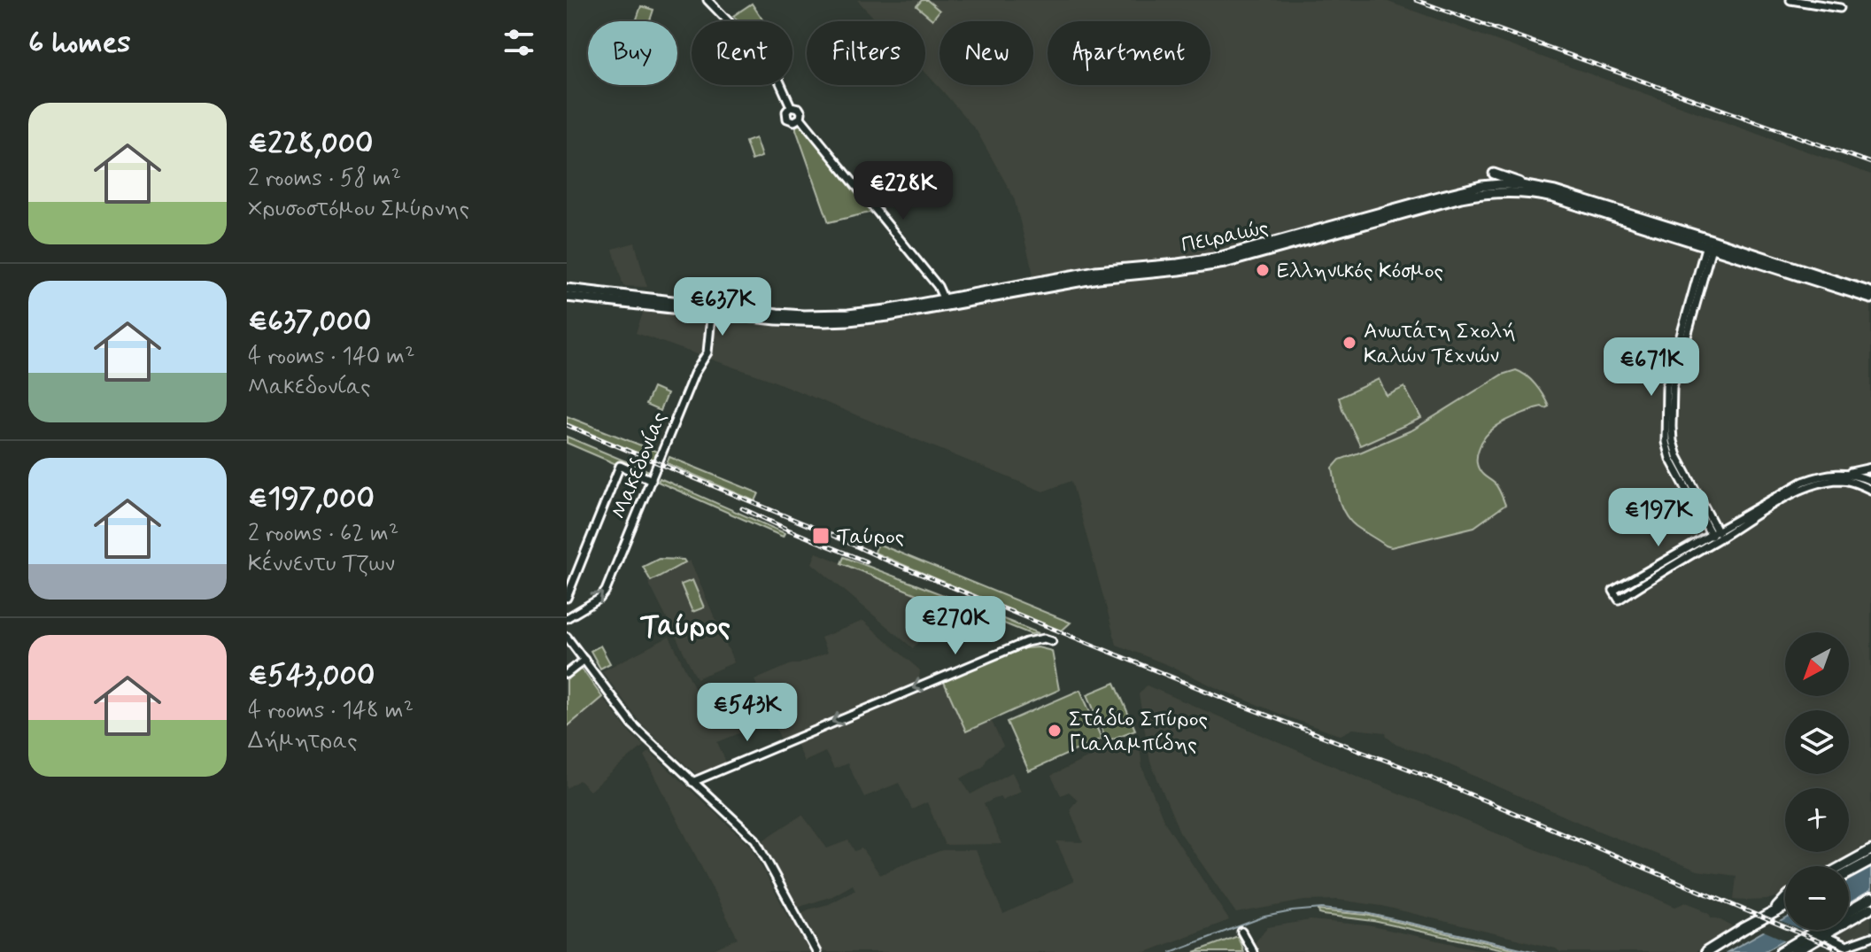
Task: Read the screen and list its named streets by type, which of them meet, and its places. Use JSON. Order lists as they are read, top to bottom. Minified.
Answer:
{"streets":{"main road":["Πειραιώς"],"street":["Μακεδονίας"]},"crossings":[["Πειραιώς","Μακεδονίας"]],"one_way":["Μακεδονίας"],"districts":["Ταύρος"],"places":{"other":["Ελληνικός Κόσμος","Ανωτάτη Σχολή Καλών Τεχνών","Στάδιο Σπύρος Γιαλαμπίδης"],"transit":["Ταύρος"]},"north":"bottom left","page":{"heading":"6 homes","chip":["Buy","Rent","Filters","New","Apartment"],"list":[{"name":"€228,000","note":"2 rooms · 58 m² · Χρυσοστόμου Σμύρνης"},{"name":"€637,000","note":"4 rooms · 140 m² · Μακεδονίας"},{"name":"€197,000","note":"2 rooms · 62 m² · Κέννεντυ Τζων"},{"name":"€543,000","note":"4 rooms · 148 m² · Δήμητρας"}],"price":["€228K","€637K","€671K","€197K","€270K","€543K"],"map_buttons":["+","−"]}}
